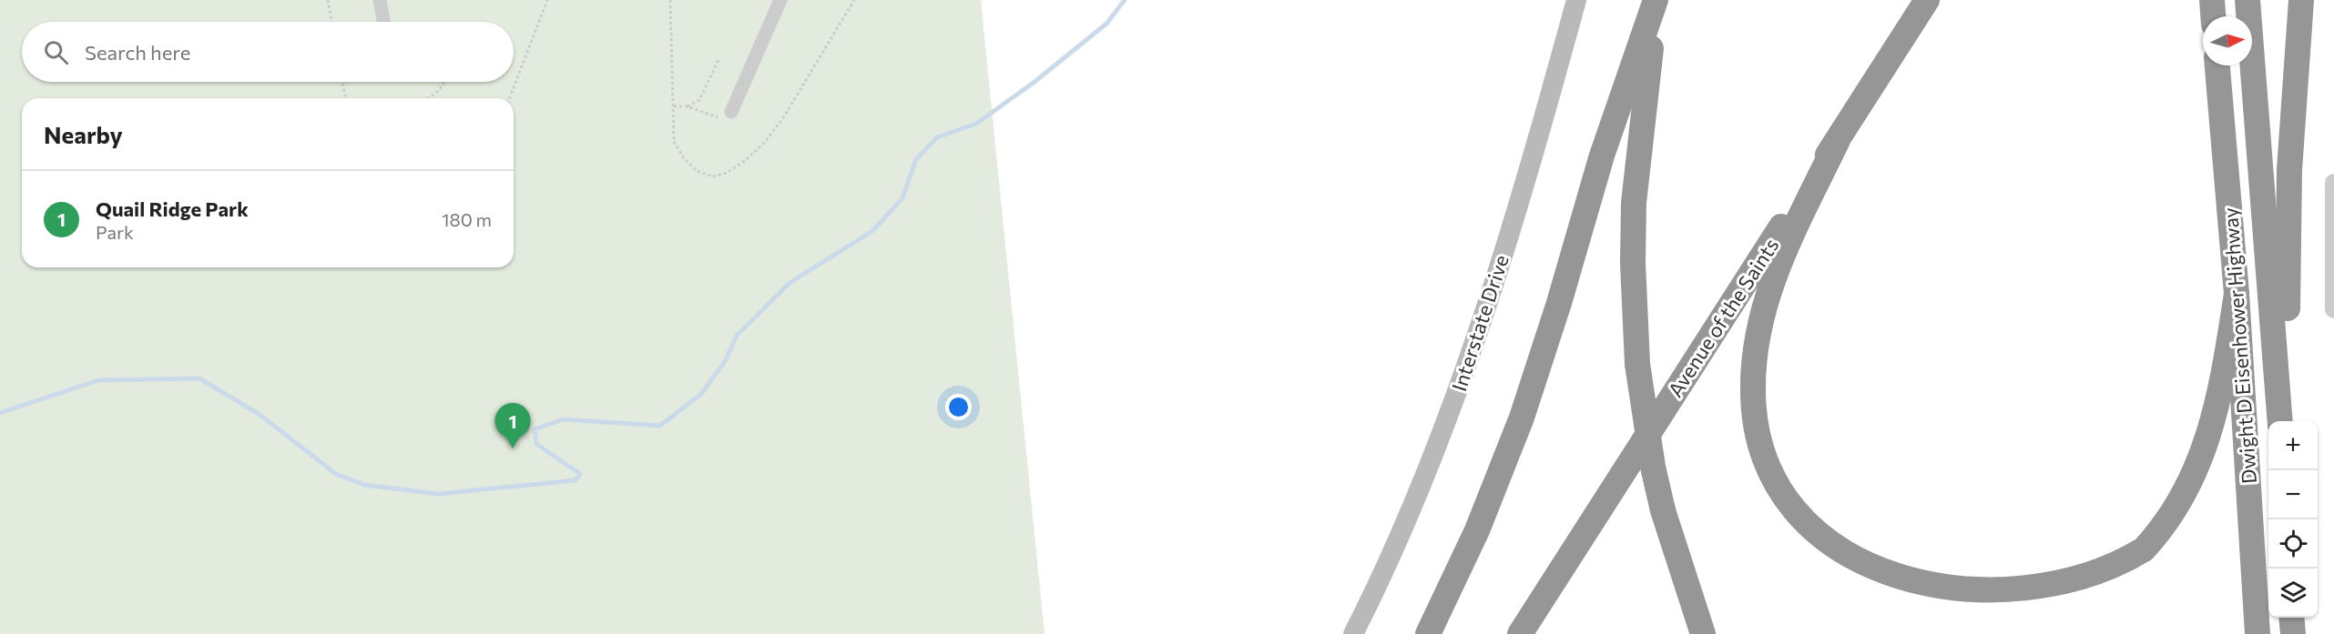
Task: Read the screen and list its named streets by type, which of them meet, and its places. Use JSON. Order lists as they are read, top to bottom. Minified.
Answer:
{"streets":{"highway":["Avenue of the Saints","Dwight D Eisenhower Highway"],"main road":["Interstate Drive"]},"north":"right","page":{"search":"Search here","heading":"Nearby","list":[{"mark":"1","name":"Quail Ridge Park","note":"Park","value":"180 m"}],"pins":"1","map_buttons":["+","−"]}}
